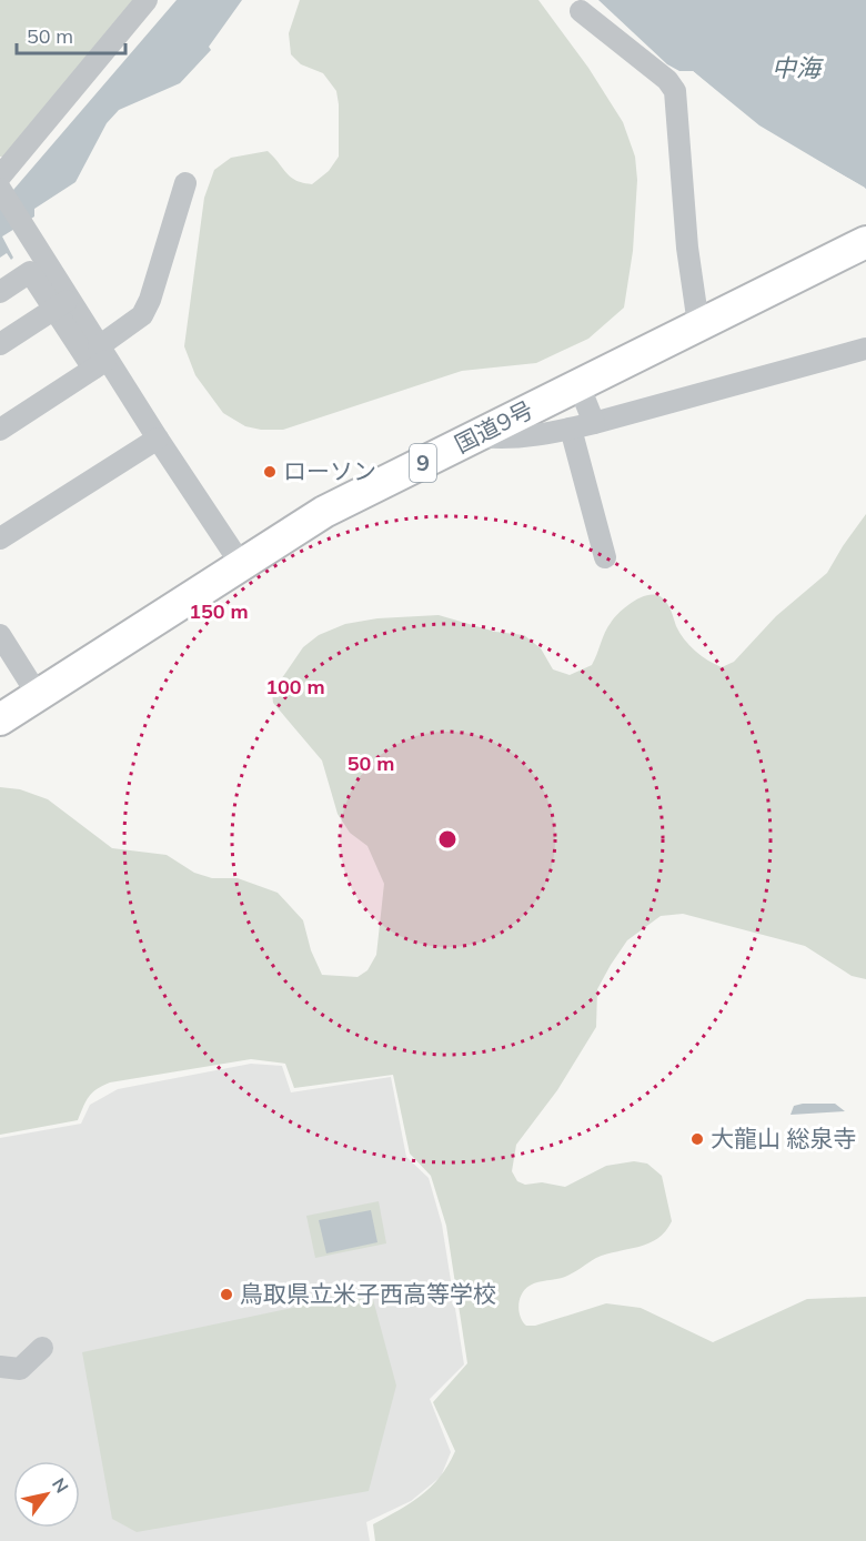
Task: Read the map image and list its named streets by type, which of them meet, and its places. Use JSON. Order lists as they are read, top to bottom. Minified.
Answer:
{"streets":{"highway":["国道9号","9"]},"water":["中海"],"places":["ローソン","大龍山 総泉寺","鳥取県立米子西高等学校"],"scale_bar":"50 m","north":"top right","rings":["150 m","100 m","50 m"]}
